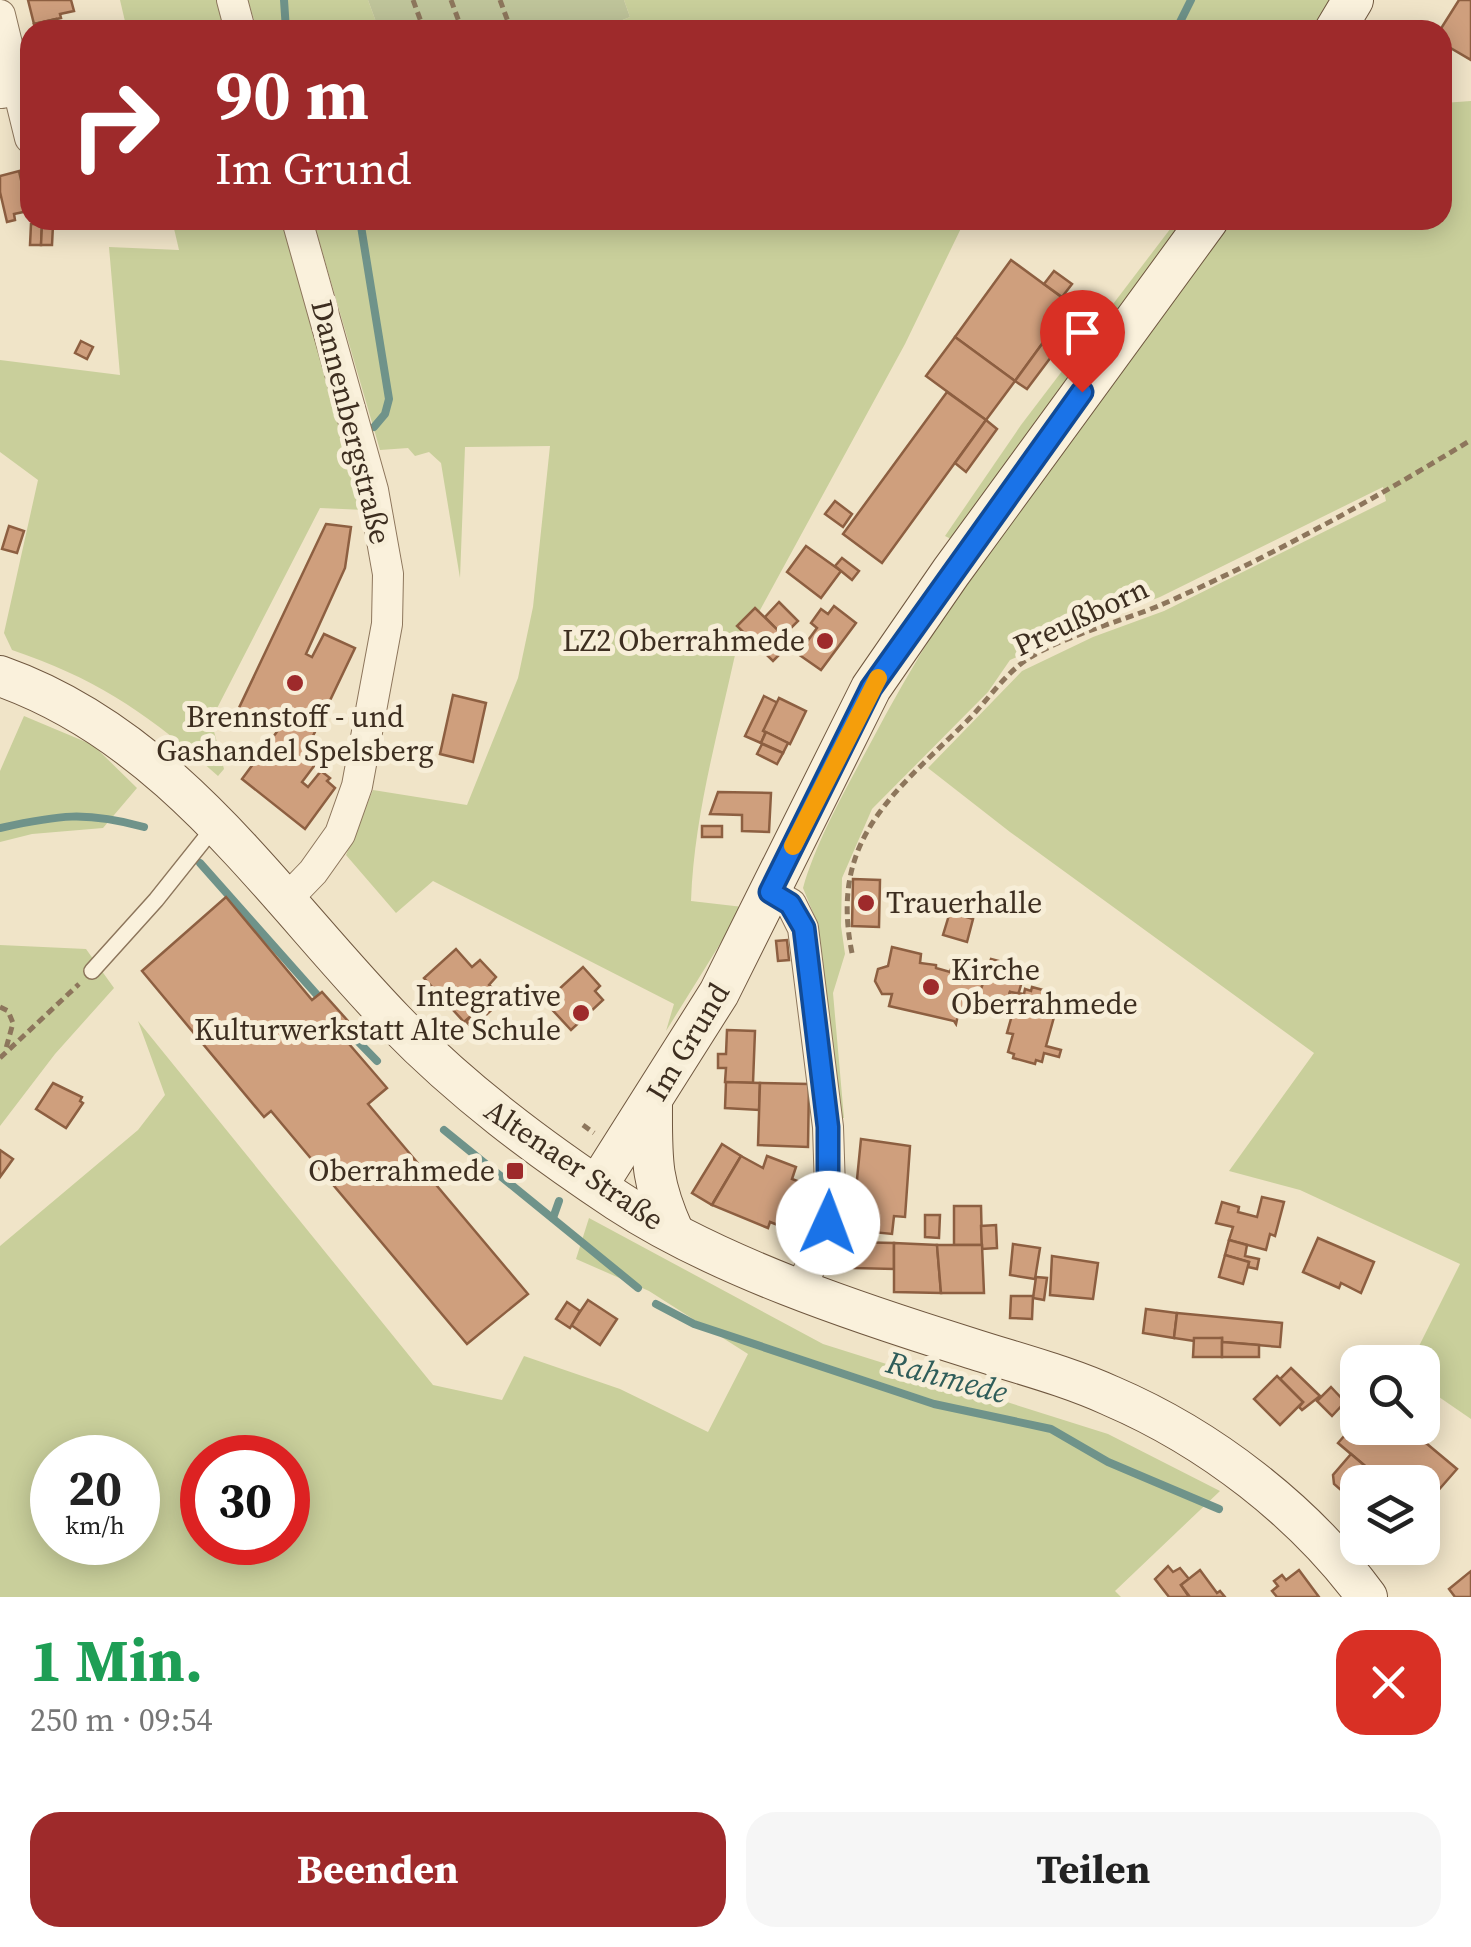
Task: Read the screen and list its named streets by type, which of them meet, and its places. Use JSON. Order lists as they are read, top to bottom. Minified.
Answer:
{"streets":{"main road":["Im Grund","Altenaer Straße"],"street":["Dannenbergstraße"],"path":["Preußborn"]},"crossings":[["Dannenbergstraße","Altenaer Straße"],["Im Grund","Altenaer Straße"]],"water":["Rahmede"],"places":{"other":["LZ2 Oberrahmede","Brennstoff - und Gashandel Spelsberg","Trauerhalle","Kirche Oberrahmede","Integrative Kulturwerkstatt Alte Schule"],"transit":["Oberrahmede"]},"page":{"turn":["90 m","Im Grund"],"speed":"20 km/h","limit":"30","heading":["1 Min.","250 m · 09:54"],"buttons":["Beenden","Teilen"]}}
